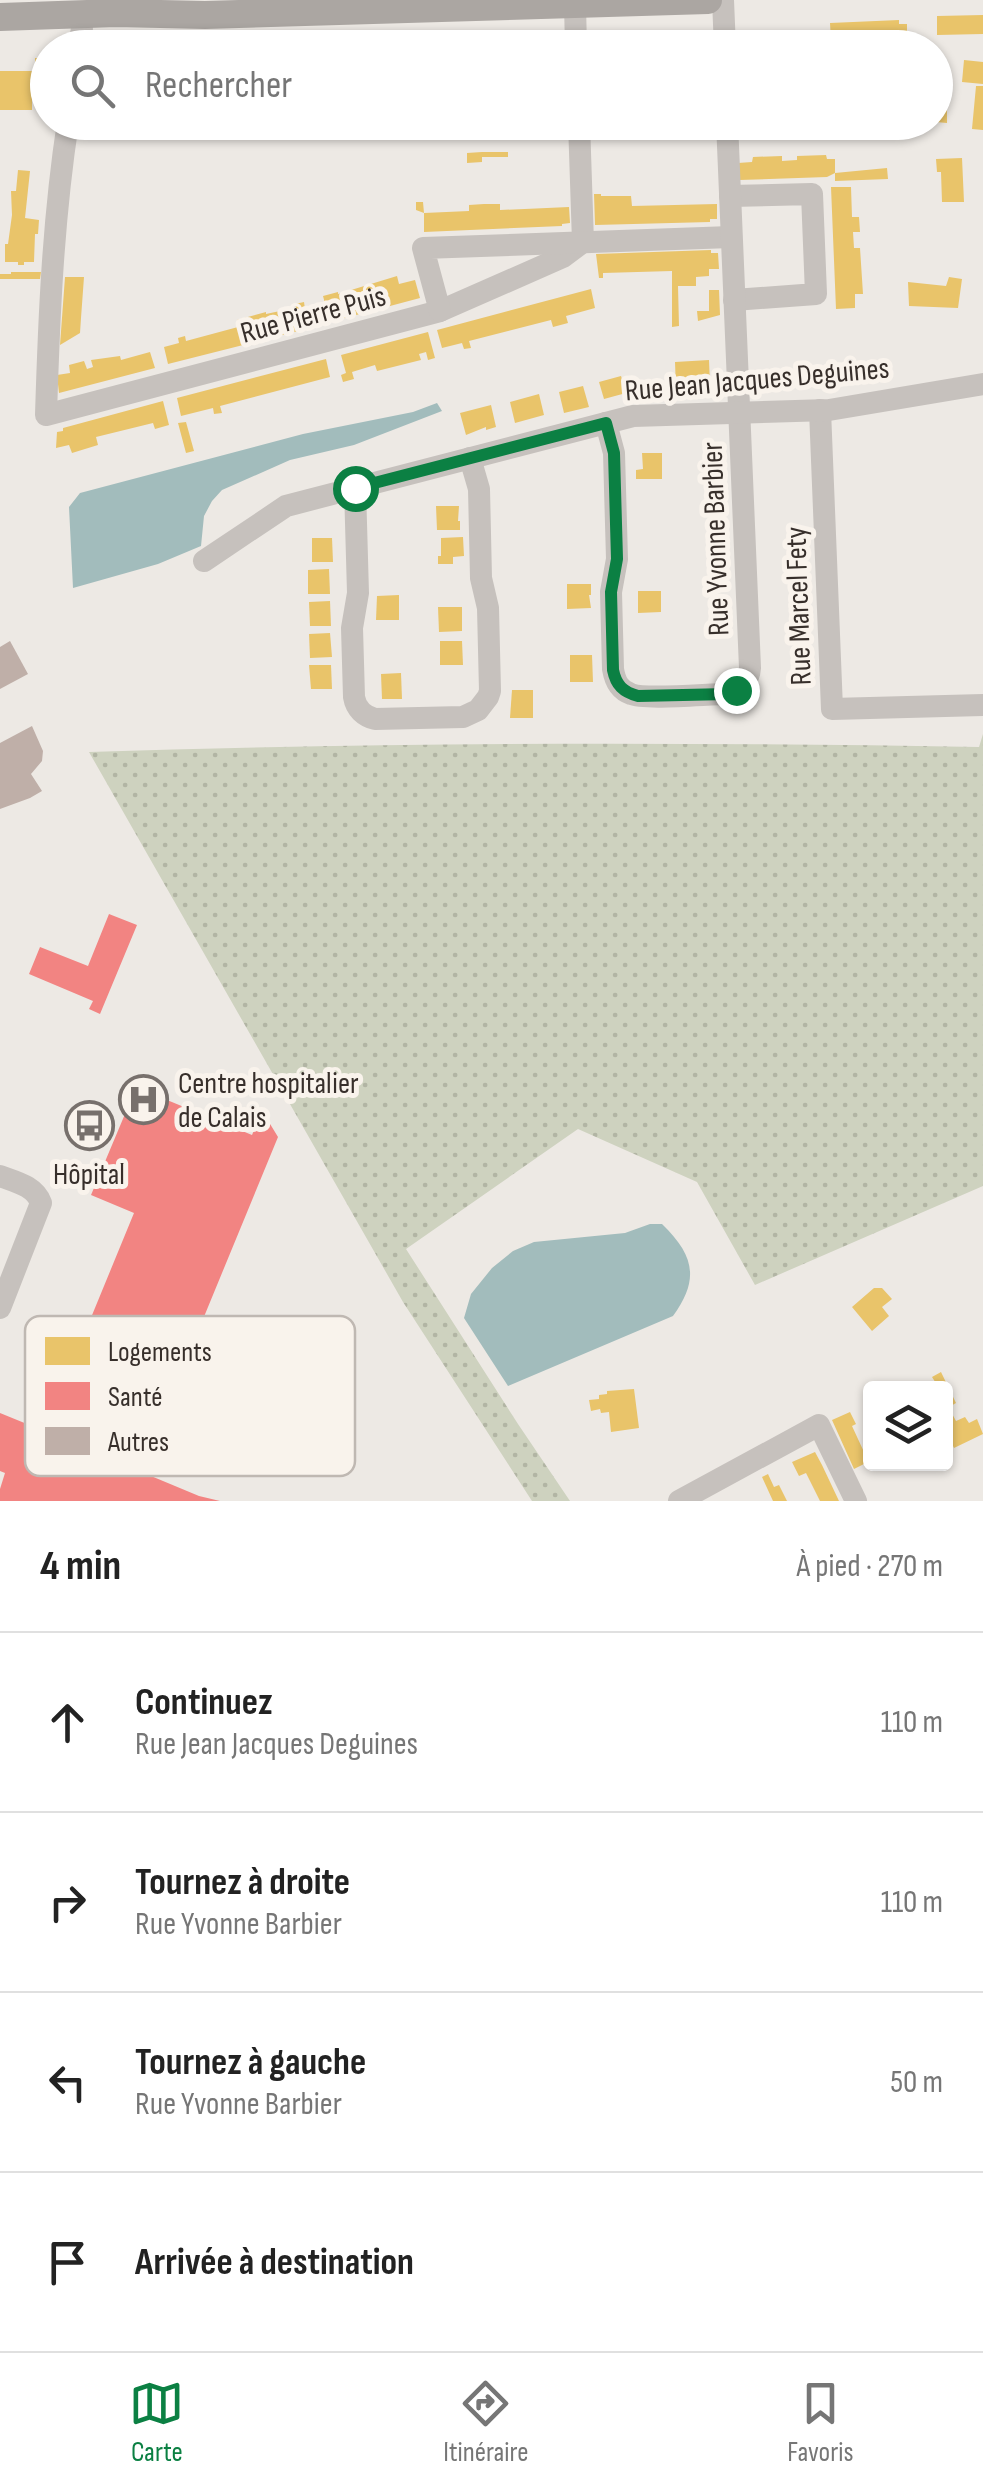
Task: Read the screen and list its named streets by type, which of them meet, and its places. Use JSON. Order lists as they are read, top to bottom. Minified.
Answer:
{"streets":{"street":["Rue Pierre Puis","Rue Jean Jacques Deguines","Rue Yvonne Barbier","Rue Marcel Fety"]},"crossings":[["Rue Jean Jacques Deguines","Rue Yvonne Barbier"],["Rue Jean Jacques Deguines","Rue Marcel Fety"]],"places":{"hospital":["Centre hospitalier de Calais"],"bus stop":["Hôpital"]},"legend":["Logements","Santé","Autres"],"page":{"search":"Rechercher","heading":["4 min","À pied · 270 m"],"list":[["Continuez","Rue Jean Jacques Deguines","110 m"],["Tournez à droite","Rue Yvonne Barbier","110 m"],["Tournez à gauche","Rue Yvonne Barbier","50 m"],"Arrivée à destination"],"nav":["Carte","Itinéraire","Favoris"]}}
